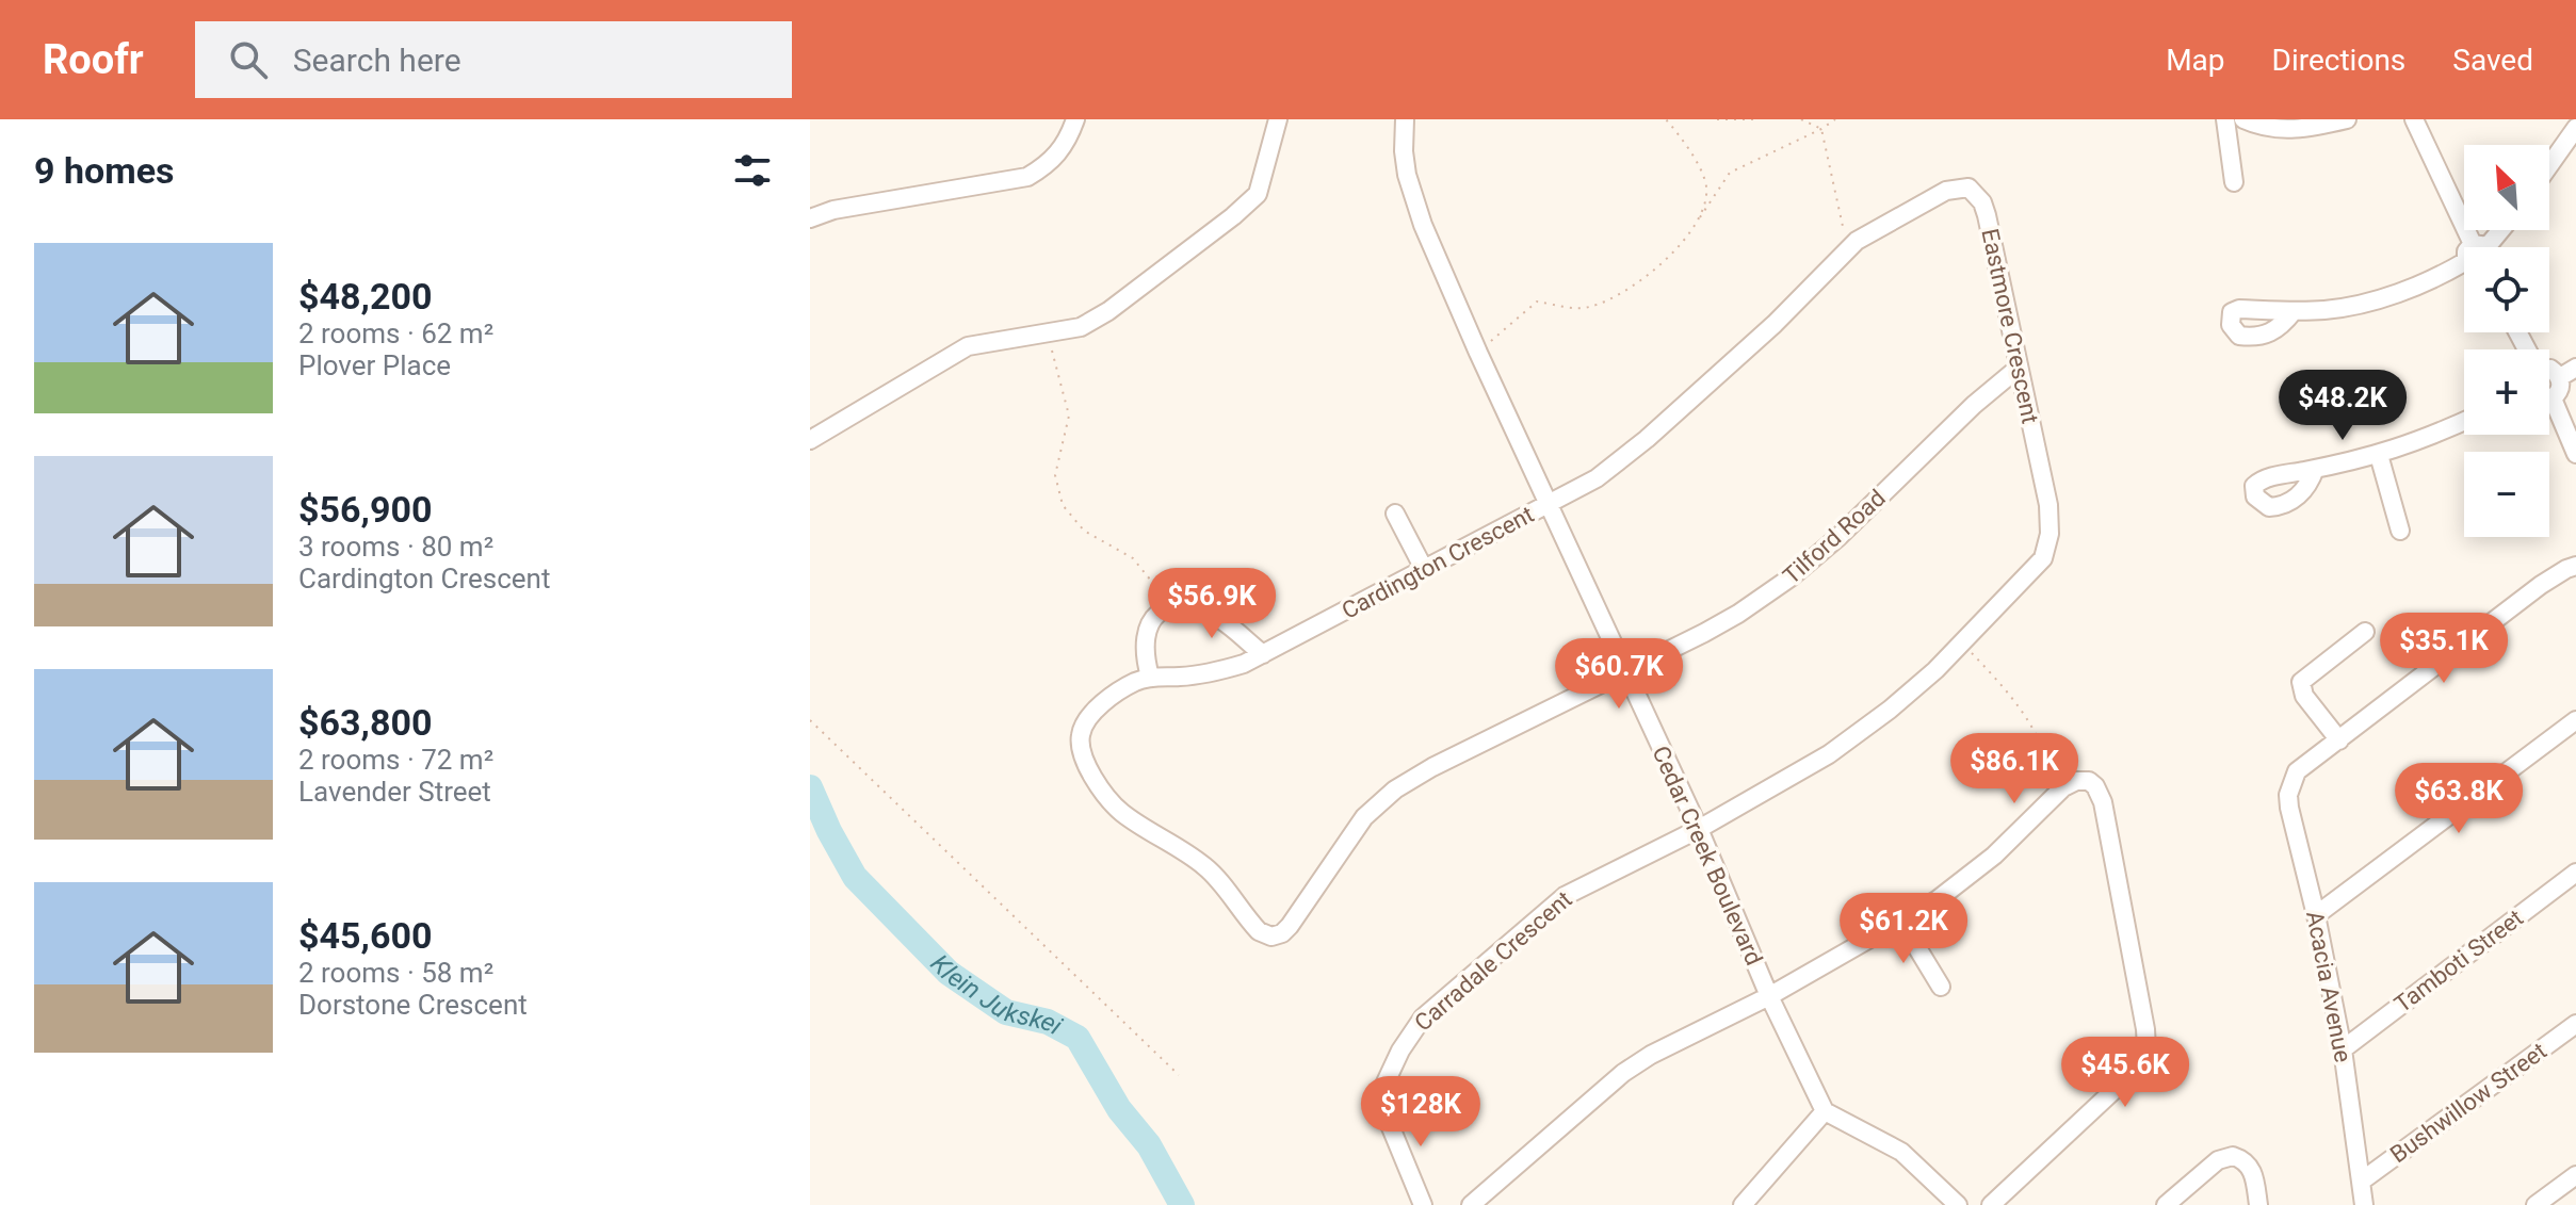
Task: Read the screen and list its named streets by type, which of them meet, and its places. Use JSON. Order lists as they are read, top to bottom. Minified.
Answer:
{"streets":{"street":["Eastmore Crescent","Tilford Road","Cardington Crescent","Cedar Creek Boulevard","Carradale Crescent","Tamboti Street","Acacia Avenue","Bushwillow Street"]},"crossings":[["Eastmore Crescent","Tilford Road"],["Eastmore Crescent","Cardington Crescent"],["Eastmore Crescent","Cedar Creek Boulevard"],["Eastmore Crescent","Carradale Crescent"],["Tilford Road","Cardington Crescent"],["Tilford Road","Cedar Creek Boulevard"],["Cardington Crescent","Cedar Creek Boulevard"],["Cedar Creek Boulevard","Carradale Crescent"],["Tamboti Street","Acacia Avenue"],["Acacia Avenue","Bushwillow Street"]],"water":["Klein Jukskei"],"north":"top left","page":{"header":"Roofr","search":"Search here","nav":["Map","Directions","Saved"],"heading":"9 homes","map_buttons":["+","−"],"list":[{"name":"$48,200","note":"2 rooms · 62 m² · Plover Place"},{"name":"$56,900","note":"3 rooms · 80 m² · Cardington Crescent"},{"name":"$63,800","note":"2 rooms · 72 m² · Lavender Street"},{"name":"$45,600","note":"2 rooms · 58 m² · Dorstone Crescent"}],"price":["$48.2K","$56.9K","$35.1K","$60.7K","$86.1K","$63.8K","$61.2K","$45.6K","$128K"]}}
